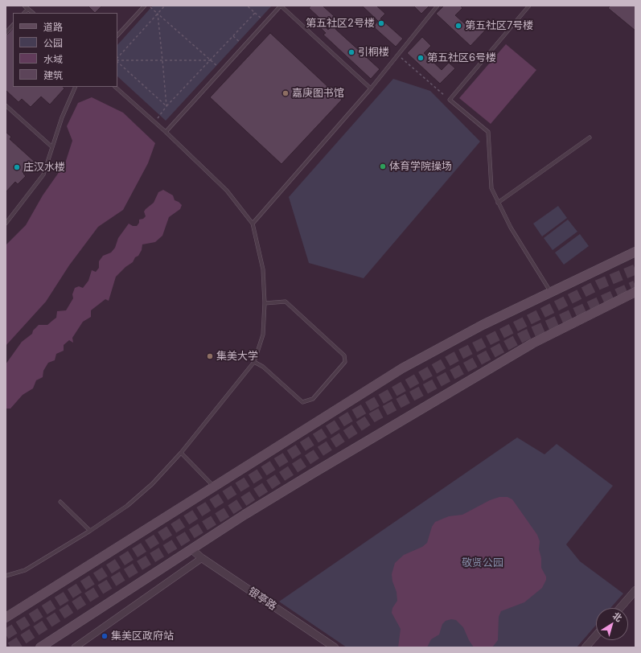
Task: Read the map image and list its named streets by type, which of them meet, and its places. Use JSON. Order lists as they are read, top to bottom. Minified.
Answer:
{"streets":{"street":["银亭路"]},"parks":["敬贤公园"],"places":["第五社区2号楼","第五社区7号楼","引桐楼","第五社区6号楼","嘉庚图书馆","体育学院操场","庄汉水楼","集美大学","集美区政府站"],"legend":["道路","公园","水域","建筑"],"north":"top right"}
